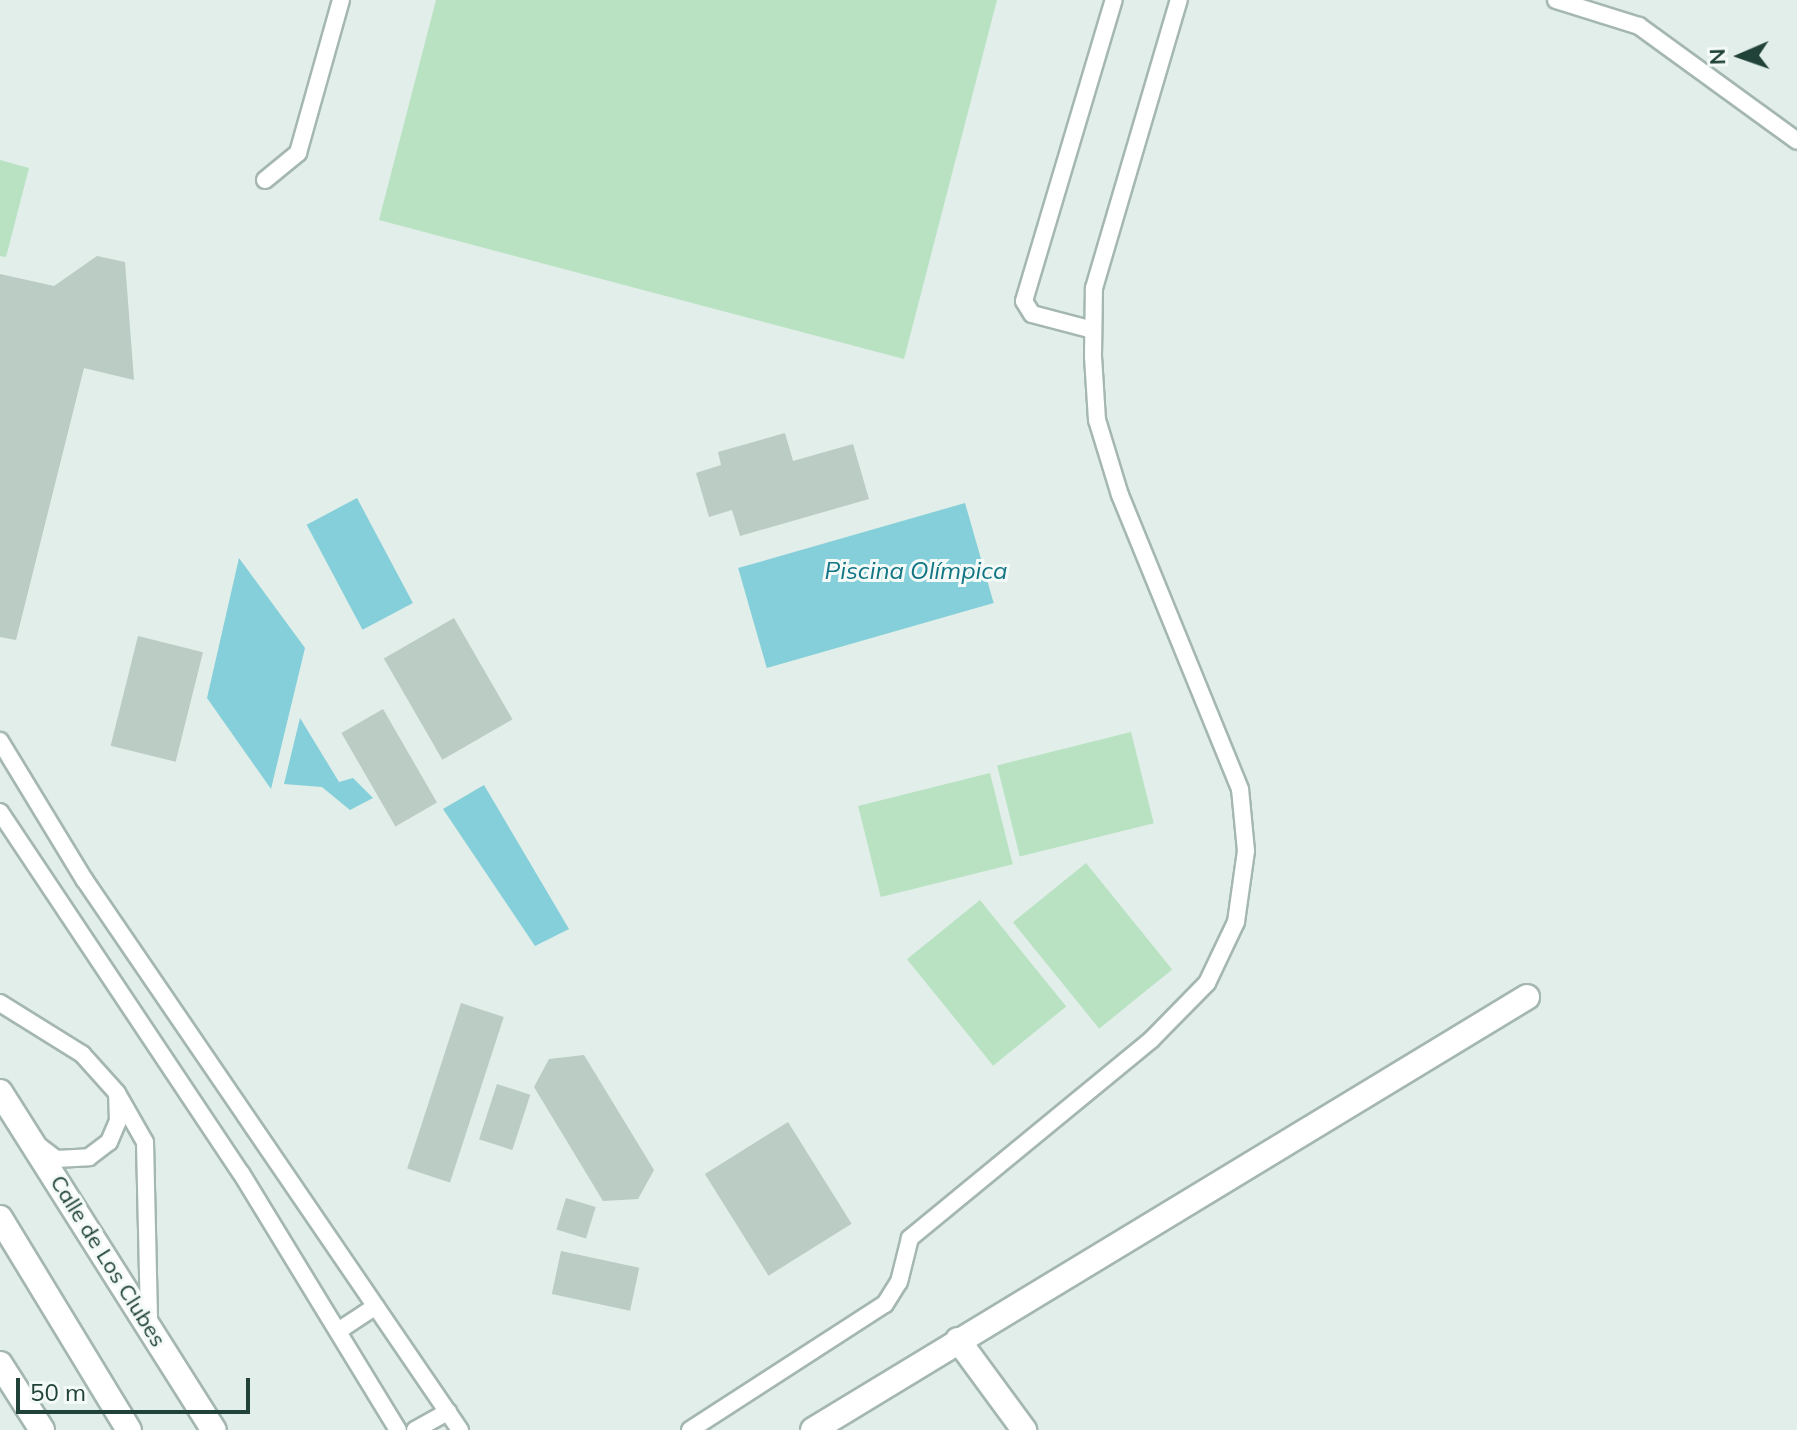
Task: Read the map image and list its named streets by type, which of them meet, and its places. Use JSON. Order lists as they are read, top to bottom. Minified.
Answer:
{"streets":{"street":["Calle de Los Clubes"]},"water":["Piscina Olímpica"],"scale_bar":"50 m","north":"left"}
